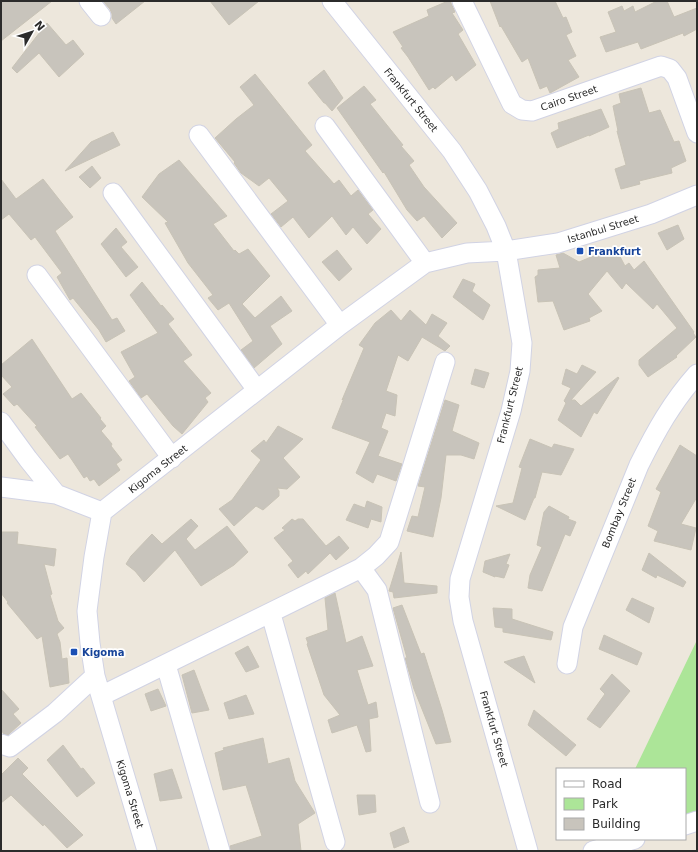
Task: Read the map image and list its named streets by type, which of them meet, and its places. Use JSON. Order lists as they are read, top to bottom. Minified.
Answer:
{"streets":{"street":["Cairo Street","Frankfurt Street","Istanbul Street","Kigoma Street","Bombay Street"]},"crossings":[["Frankfurt Street","Istanbul Street"],["Frankfurt Street","Kigoma Street"],["Istanbul Street","Kigoma Street"]],"places":{"transit":["Frankfurt","Kigoma"]},"legend":["Road","Park","Building"],"north":"top right"}
